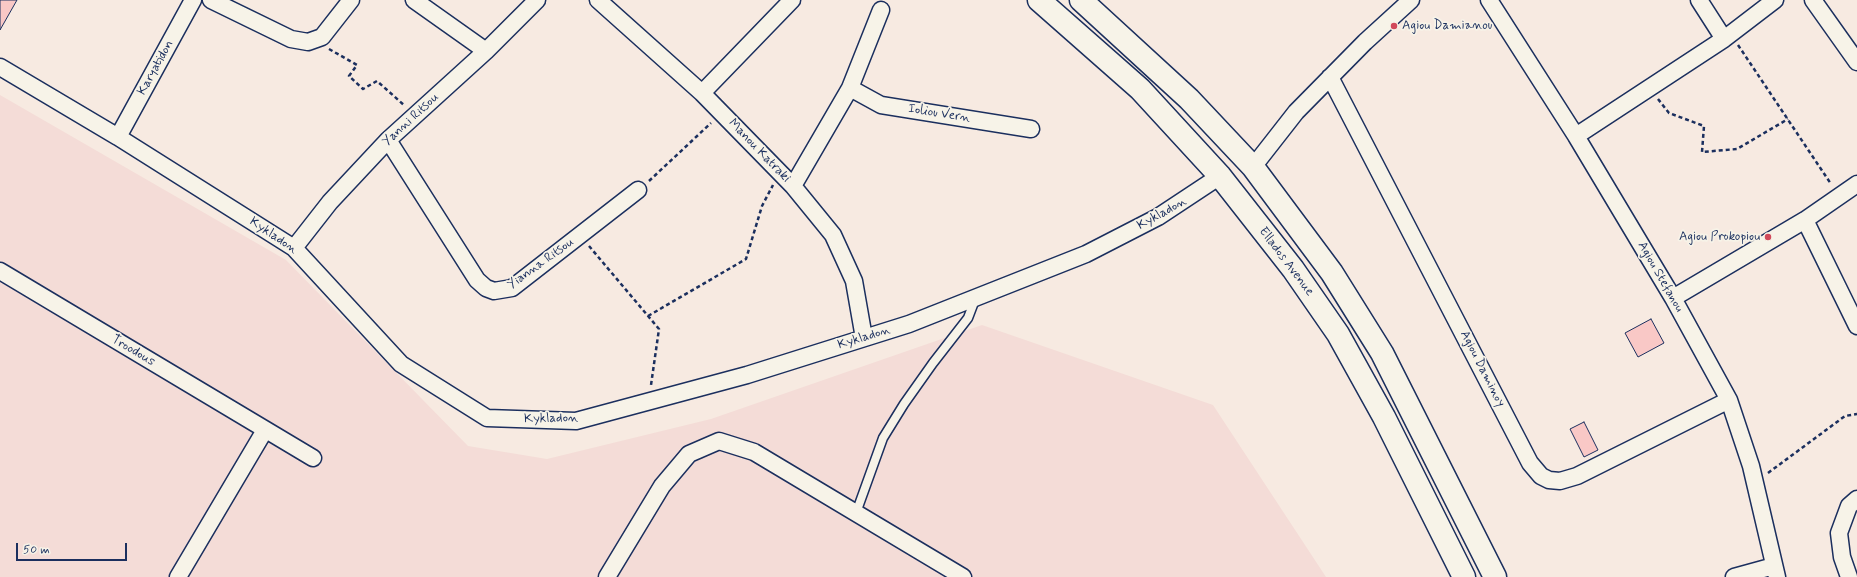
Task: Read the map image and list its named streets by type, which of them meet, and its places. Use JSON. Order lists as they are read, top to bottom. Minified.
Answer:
{"streets":{"main road":["Ellados Avenue"],"street":["Karyatidon","Ioliou Vern","Yanni Ritsou","Manou Katraki","Kykladon","Yianna Ritsou","Agiou Stefanou","Troodous","Agiou Daminoy"]},"crossings":[["Karyatidon","Kykladon"],["Yanni Ritsou","Kykladon"],["Yanni Ritsou","Yianna Ritsou"],["Manou Katraki","Kykladon"],["Kykladon","Ellados Avenue"],["Agiou Stefanou","Agiou Daminoy"]],"places":["Agiou Damianou","Agiou Prokopiou"],"scale_bar":"50 m"}
